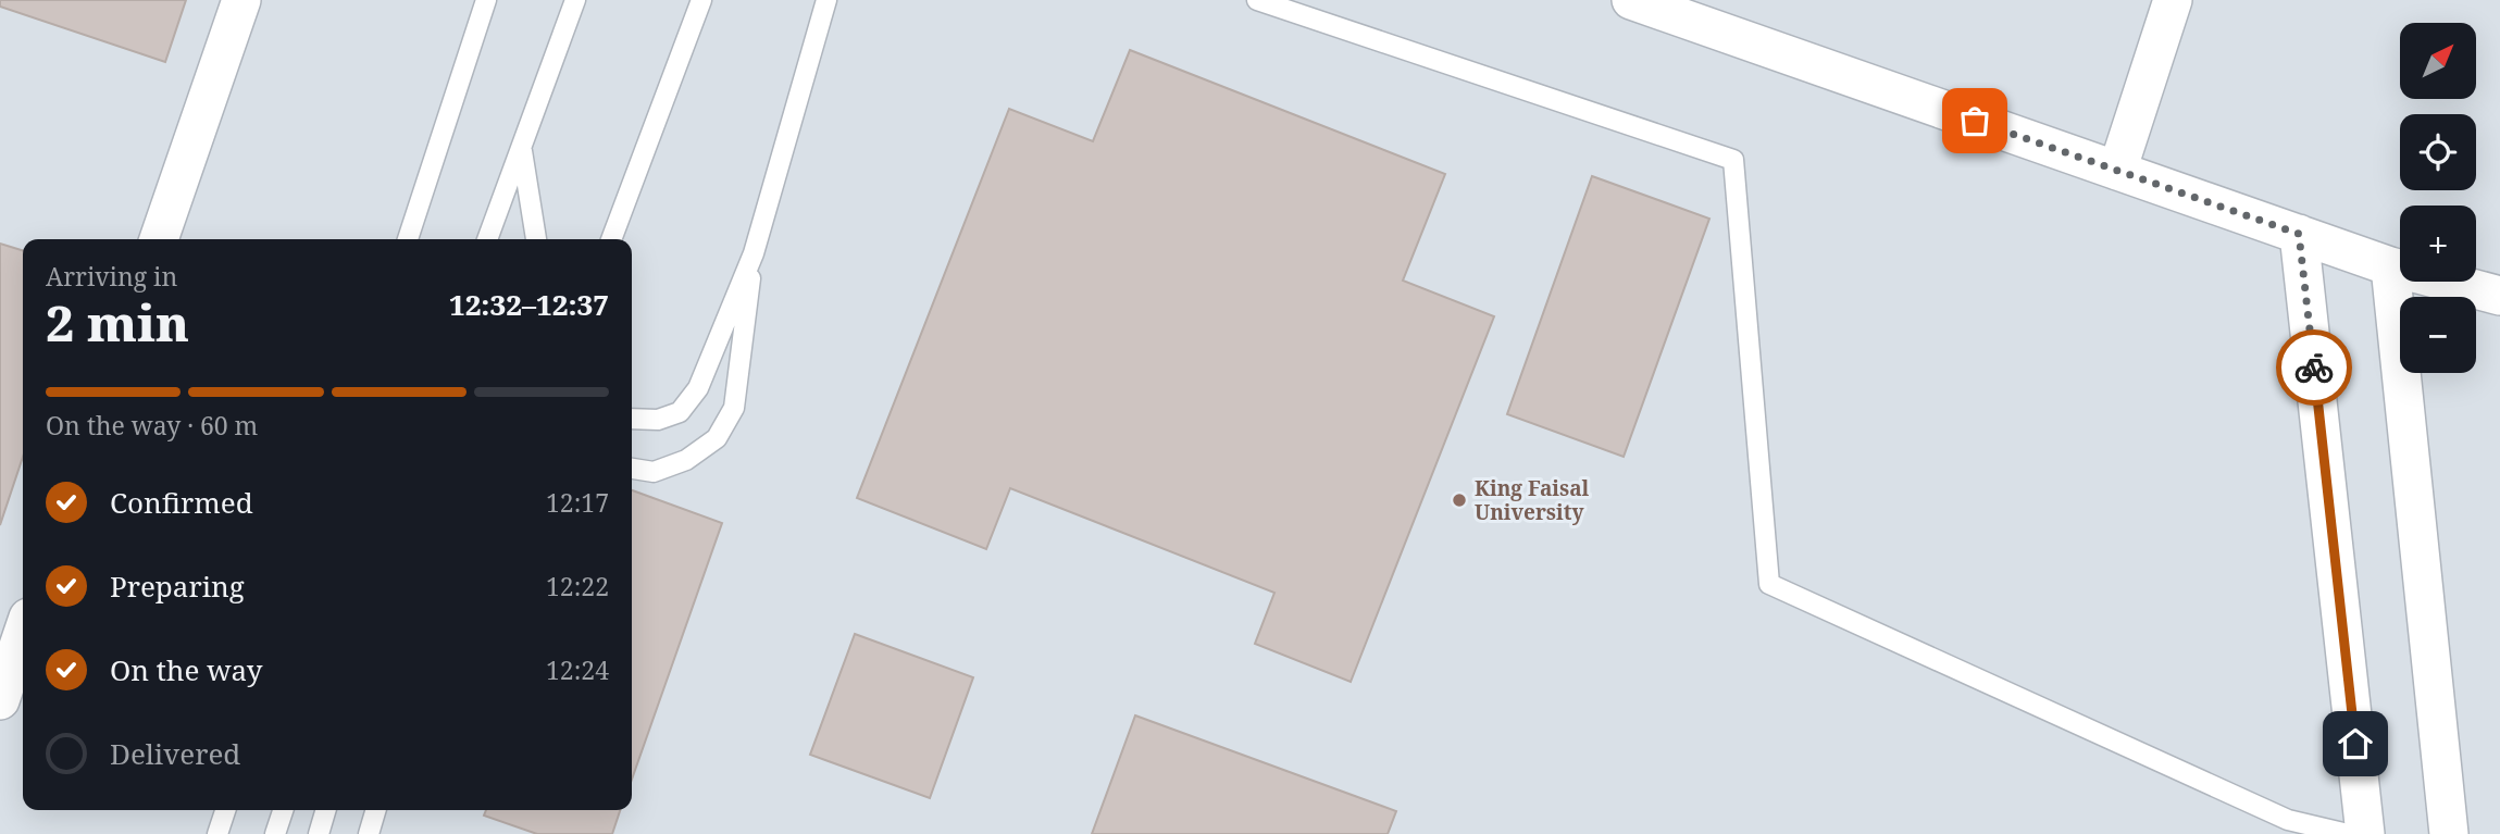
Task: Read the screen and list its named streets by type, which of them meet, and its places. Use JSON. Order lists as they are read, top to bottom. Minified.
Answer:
{"places":["King Faisal University"],"north":"top right","page":{"map_buttons":["+","−"],"heading":["2 min","Arriving in","12:32–12:37"],"bar":"On the way · 60 m","list":[["Confirmed","12:17"],["Preparing","12:22"],["On the way","12:24"],"Delivered"]}}
